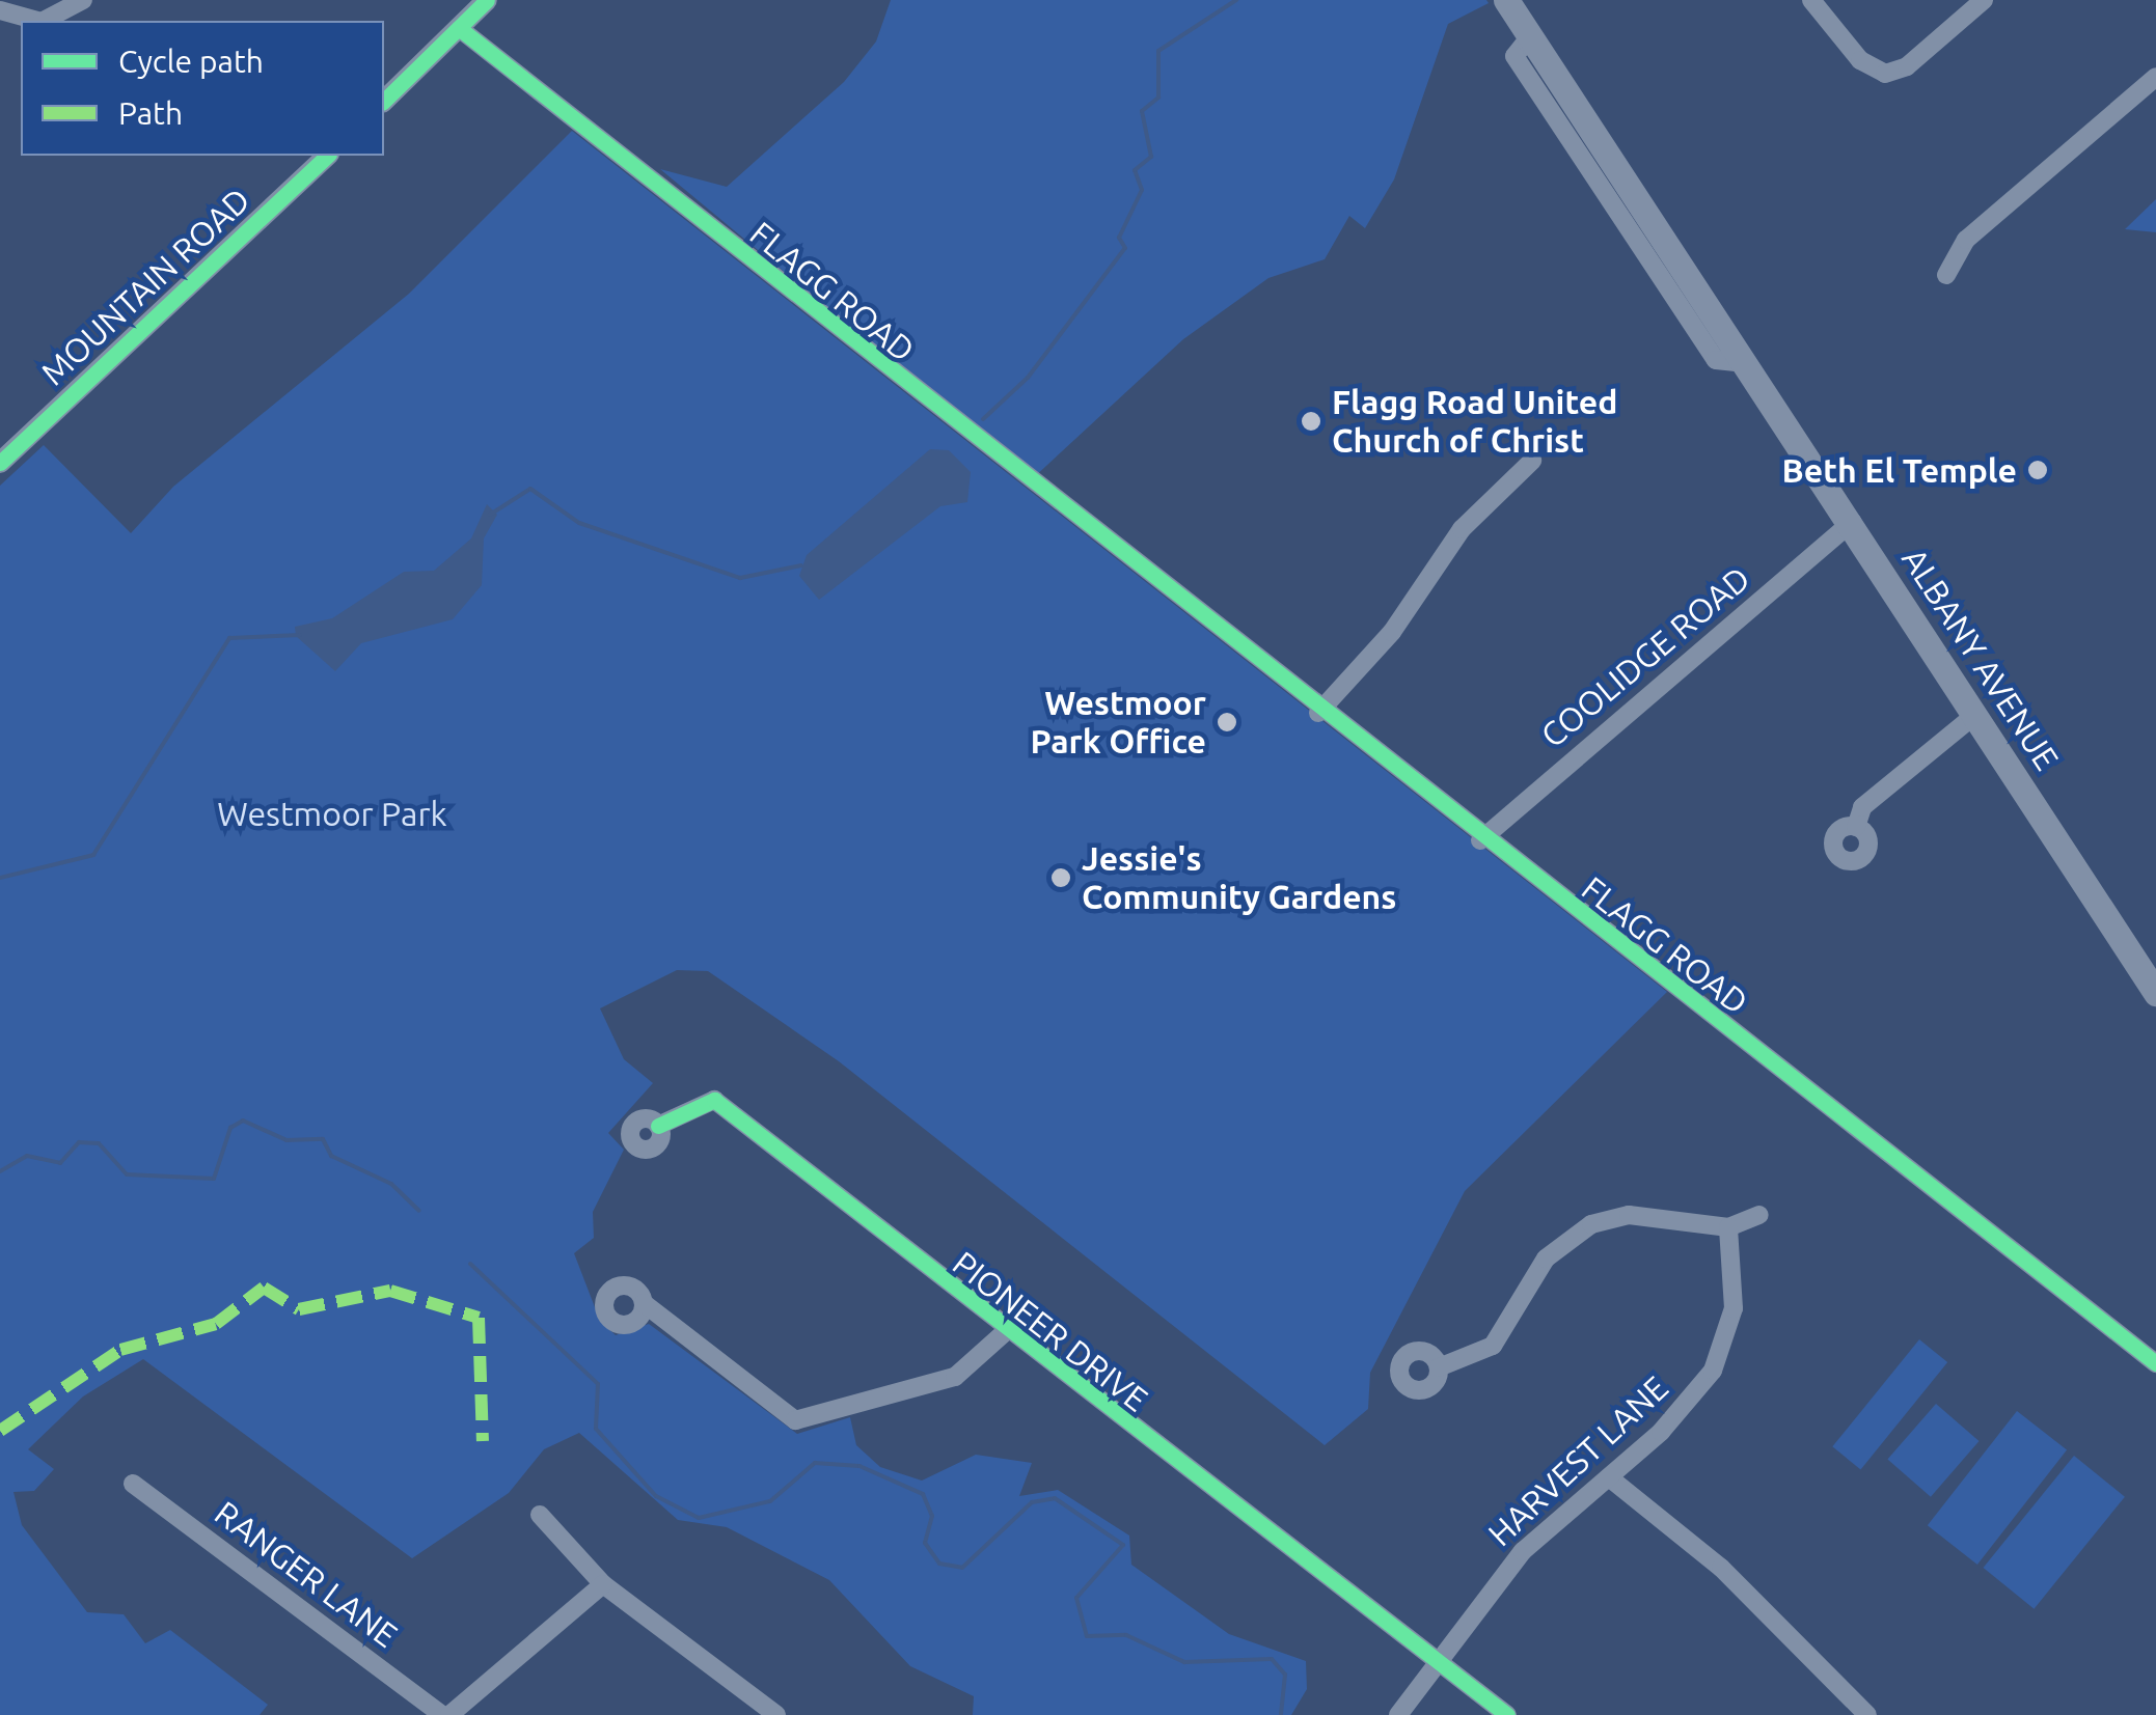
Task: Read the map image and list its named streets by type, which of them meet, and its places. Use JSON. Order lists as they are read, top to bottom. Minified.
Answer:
{"streets":{"highway":["ALBANY AVENUE"],"main road":["MOUNTAIN ROAD"],"street":["FLAGG ROAD","COOLIDGE ROAD","PIONEER DRIVE","HARVEST LANE","RANGER LANE"]},"crossings":[["FLAGG ROAD","COOLIDGE ROAD"],["COOLIDGE ROAD","ALBANY AVENUE"],["PIONEER DRIVE","HARVEST LANE"]],"parks":["Westmoor Park"],"places":["Flagg Road United Church of Christ","Beth El Temple","Westmoor Park Office","Jessie's Community Gardens"],"legend":["Cycle path","Path"]}
